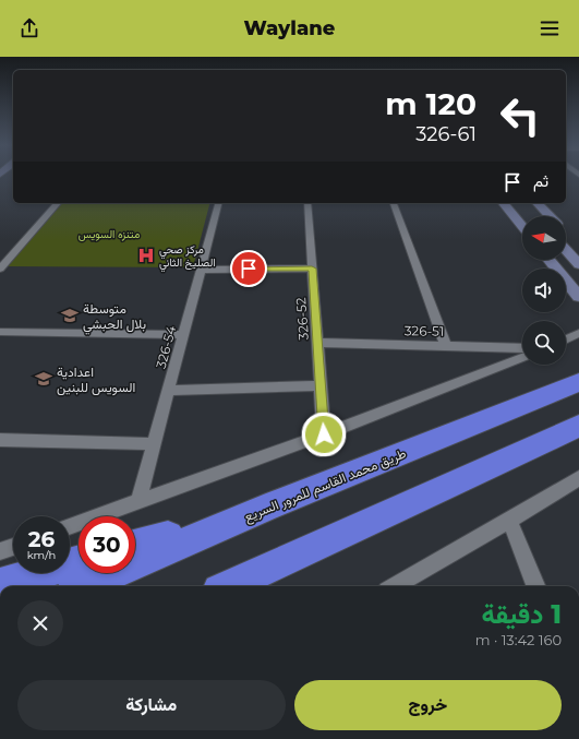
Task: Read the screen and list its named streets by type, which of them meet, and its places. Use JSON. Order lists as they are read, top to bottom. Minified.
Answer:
{"streets":{"highway":["طريق محمد القاسم للمرور السريع"],"street":["326-52","326-51","326-54"]},"crossings":[["326-52","326-51"]],"parks":["متنزه السويس"],"places":{"hospital":["مركز صحي الصليخ الثاني"],"school or university":["متوسطة بلال الحبشي","اعدادية السويس للبنين"]},"north":"left","page":{"header":"Waylane","turn":["120 m","326-61"],"then":"ثم","speed":"26 km/h","limit":"30","heading":["1 دقيقة","160 m · 13:42"],"buttons":["خروج","مشاركة"]}}
